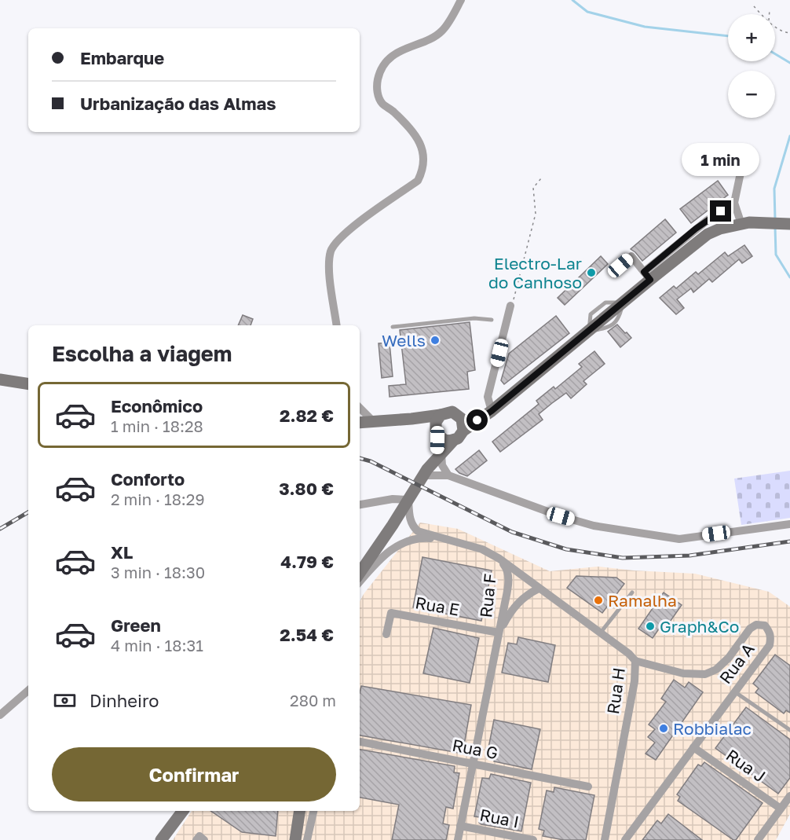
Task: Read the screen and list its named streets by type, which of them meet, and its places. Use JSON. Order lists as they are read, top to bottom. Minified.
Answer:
{"streets":{"street":["Rua F","Rua E","Rua A","Rua H","Rua G","Rua J","Rua I"]},"crossings":[["Rua F","Rua E"],["Rua F","Rua H"],["Rua A","Rua H"],["Rua A","Rua J"]],"places":["Electro-Lar do Canhoso","Wells","Ramalha","Graph&Co","Robbialac"],"page":{"map_buttons":["+","−"],"banner":["Embarque","Urbanização das Almas"],"bubble":"1 min","heading":"Escolha a viagem","list":[{"name":"Econômico","note":"1 min · 18:28","value":"2.82 €"},{"name":"Conforto","note":"2 min · 18:29","value":"3.80 €"},{"name":"XL","note":"3 min · 18:30","value":"4.79 €"},{"name":"Green","note":"4 min · 18:31","value":"2.54 €"}],"pay":["Dinheiro","280 m"],"buttons":"Confirmar"}}
